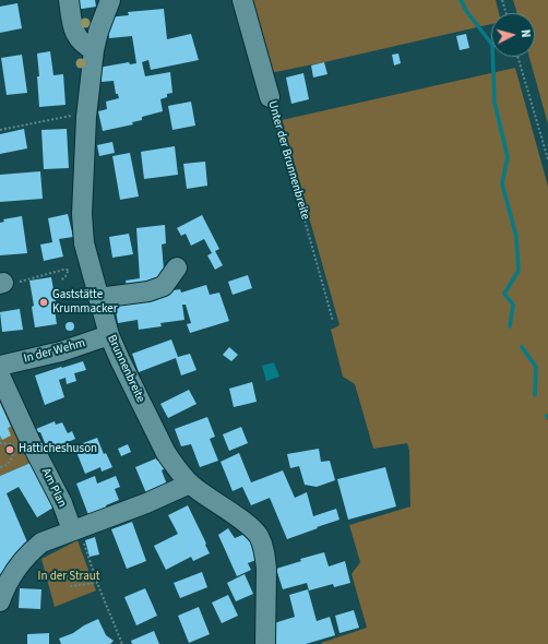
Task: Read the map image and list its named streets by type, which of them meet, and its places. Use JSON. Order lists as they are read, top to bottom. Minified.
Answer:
{"streets":{"street":["Unter der Brunnenbreite","In der Wehm","Brunnenbreite","Am Plan"]},"crossings":[["In der Wehm","Brunnenbreite"]],"parks":["In der Straut"],"places":["Gaststätte Krummacker","Hatticheshuson"],"north":"right"}
